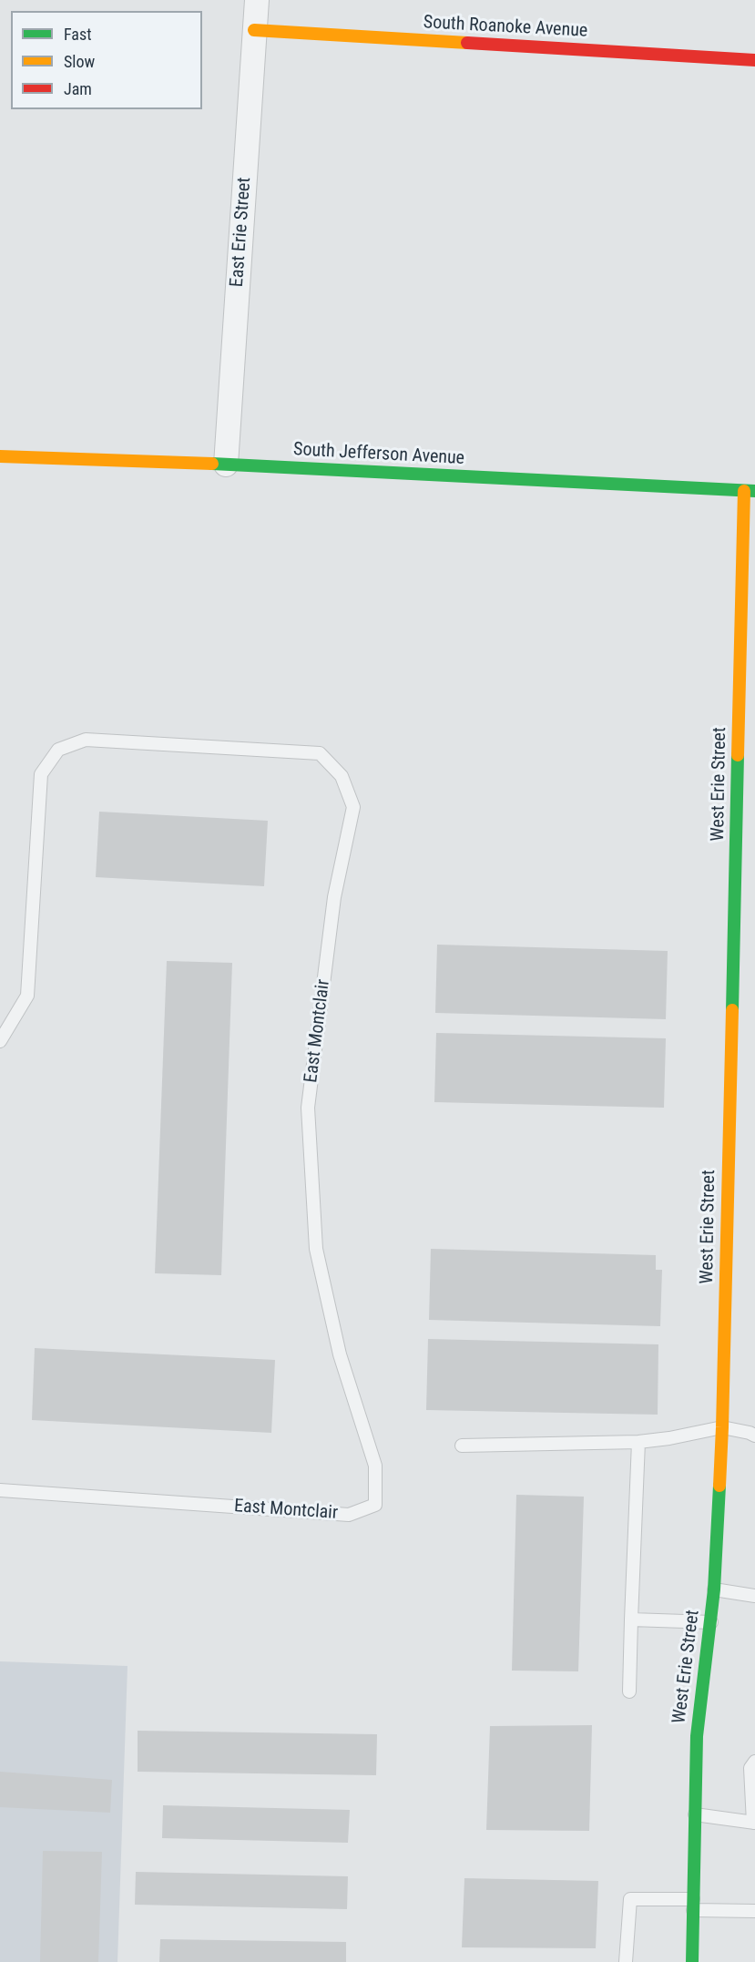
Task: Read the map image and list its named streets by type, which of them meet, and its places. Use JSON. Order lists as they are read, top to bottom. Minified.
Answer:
{"streets":{"street":["South Roanoke Avenue","East Erie Street","South Jefferson Avenue","West Erie Street"],"lane":["East Montclair"]},"crossings":[["South Roanoke Avenue","East Erie Street"],["East Erie Street","South Jefferson Avenue"],["South Jefferson Avenue","West Erie Street"]],"legend":["Fast","Slow","Jam"]}
